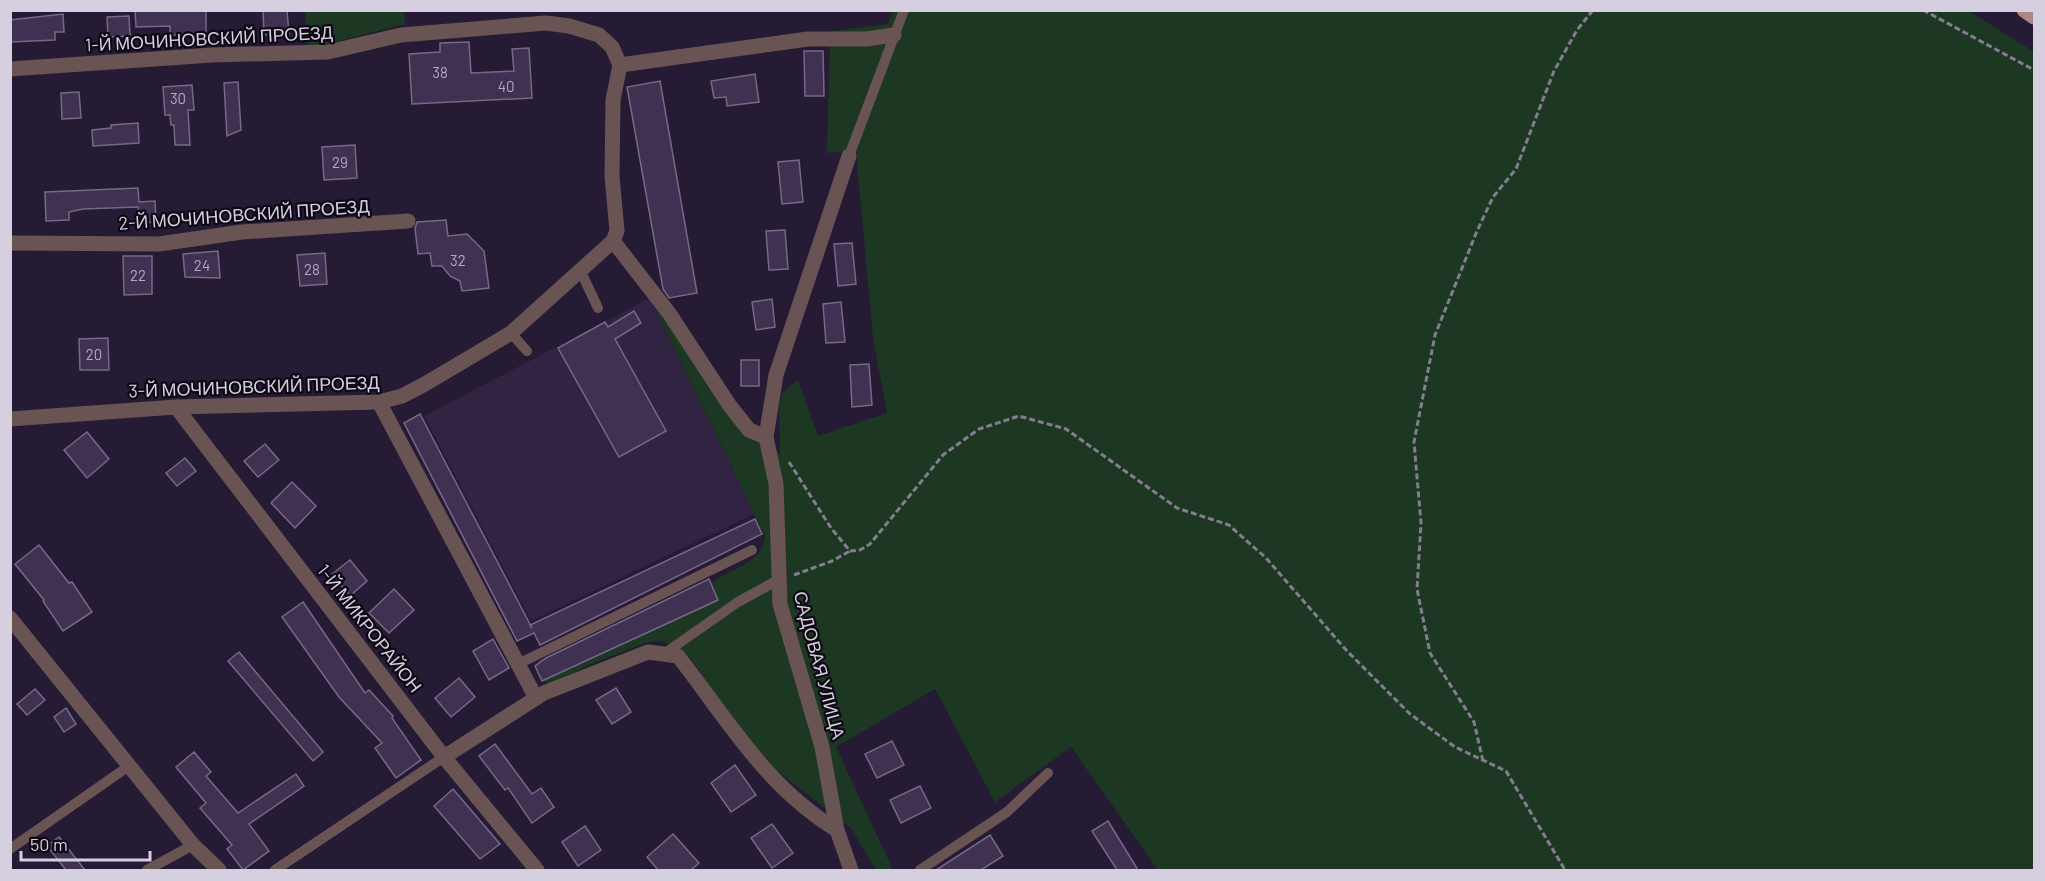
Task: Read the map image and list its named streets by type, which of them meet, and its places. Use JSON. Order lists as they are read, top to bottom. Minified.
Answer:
{"streets":{"street":["1-Й МОЧИНОВСКИЙ ПРОЕЗД","2-Й МОЧИНОВСКИЙ ПРОЕЗД","3-Й МОЧИНОВСКИЙ ПРОЕЗД","1-Й МИКРОРАЙОН","САДОВАЯ УЛИЦА"]},"crossings":[["3-Й МОЧИНОВСКИЙ ПРОЕЗД","1-Й МИКРОРАЙОН"]],"house_numbers":["38","40","30","29","32","24","28","22","20"],"scale_bar":"50 m"}
